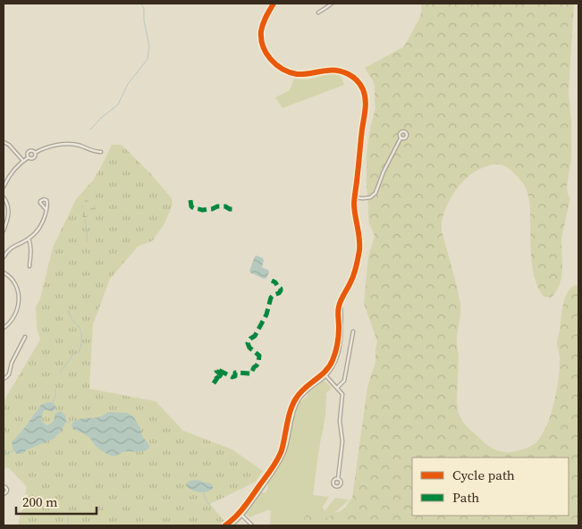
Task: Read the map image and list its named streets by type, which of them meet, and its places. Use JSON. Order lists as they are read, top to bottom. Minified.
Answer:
{"legend":["Cycle path","Path"],"scale_bar":"200 m"}
